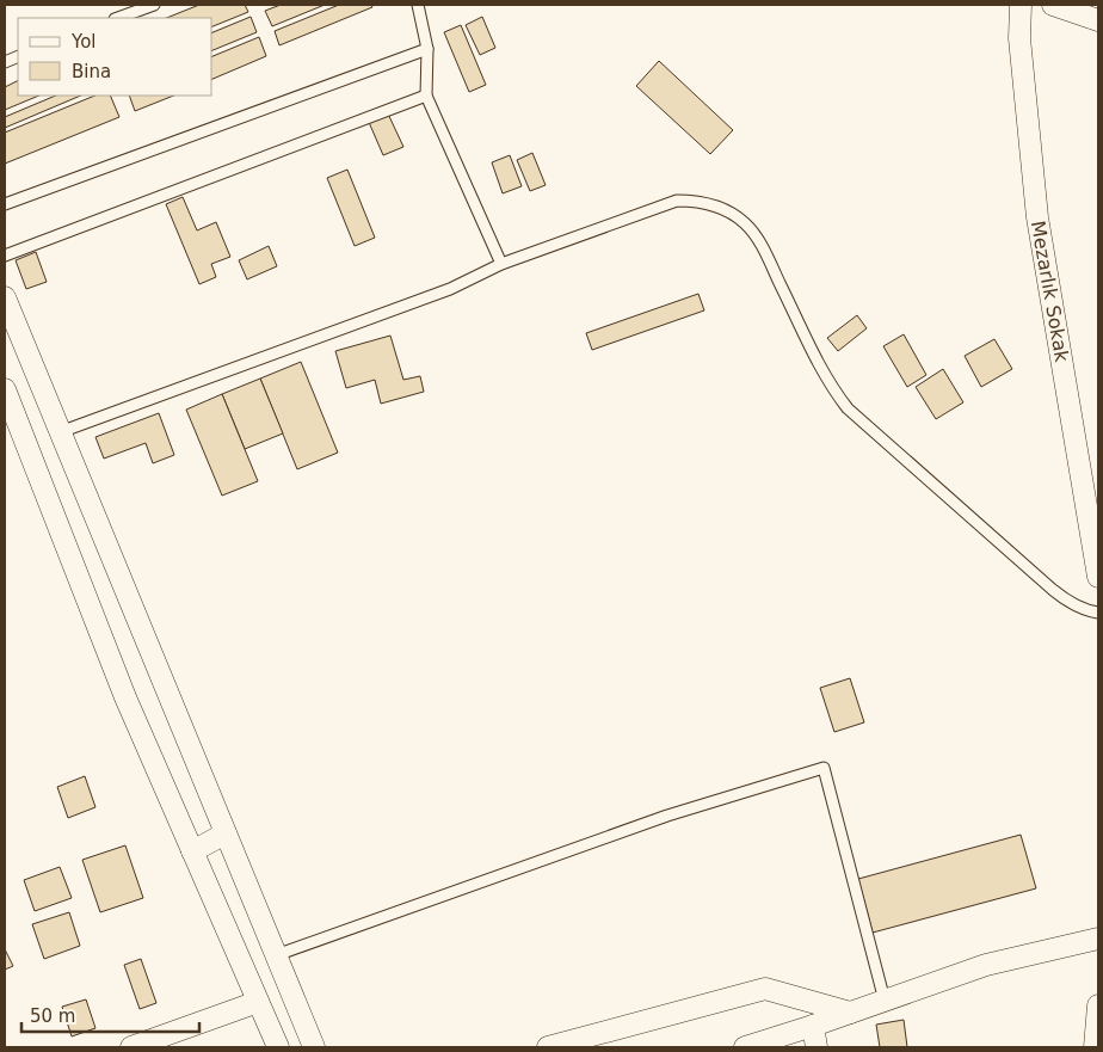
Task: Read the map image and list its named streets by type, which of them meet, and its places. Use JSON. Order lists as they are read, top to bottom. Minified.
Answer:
{"streets":{"street":["Mezarlık Sokak"]},"legend":["Yol","Bina"],"scale_bar":"50 m"}
